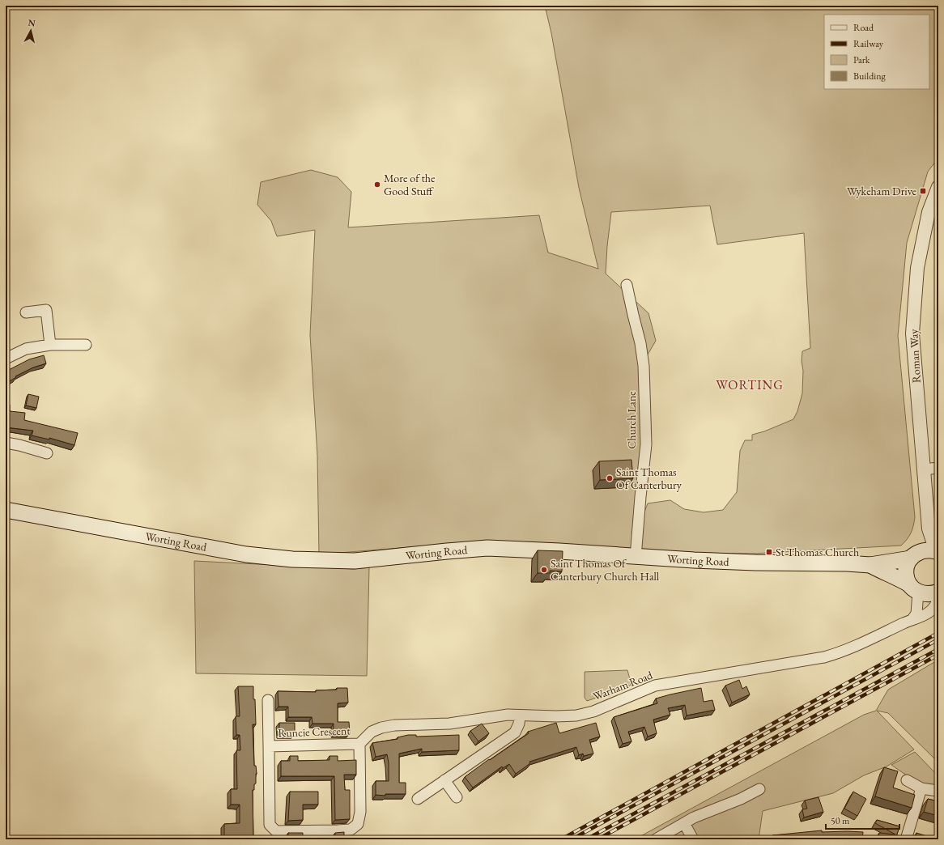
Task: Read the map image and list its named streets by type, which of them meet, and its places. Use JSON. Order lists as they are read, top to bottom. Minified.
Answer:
{"streets":{"main road":["Worting Road"],"street":["Roman Way","Church Lane","Warham Road","Runcie Crescent"]},"crossings":[["Roman Way","Worting Road"],["Church Lane","Worting Road"],["Warham Road","Runcie Crescent"]],"districts":["WORTING"],"places":{"other":["More of the Good Stuff","Saint Thomas Of Canterbury","Saint Thomas Of Canterbury Church Hall"],"transit":["Wykeham Drive","St Thomas Church"]},"legend":["Road","Railway","Park","Building"],"scale_bar":"50 m","north":"top"}
